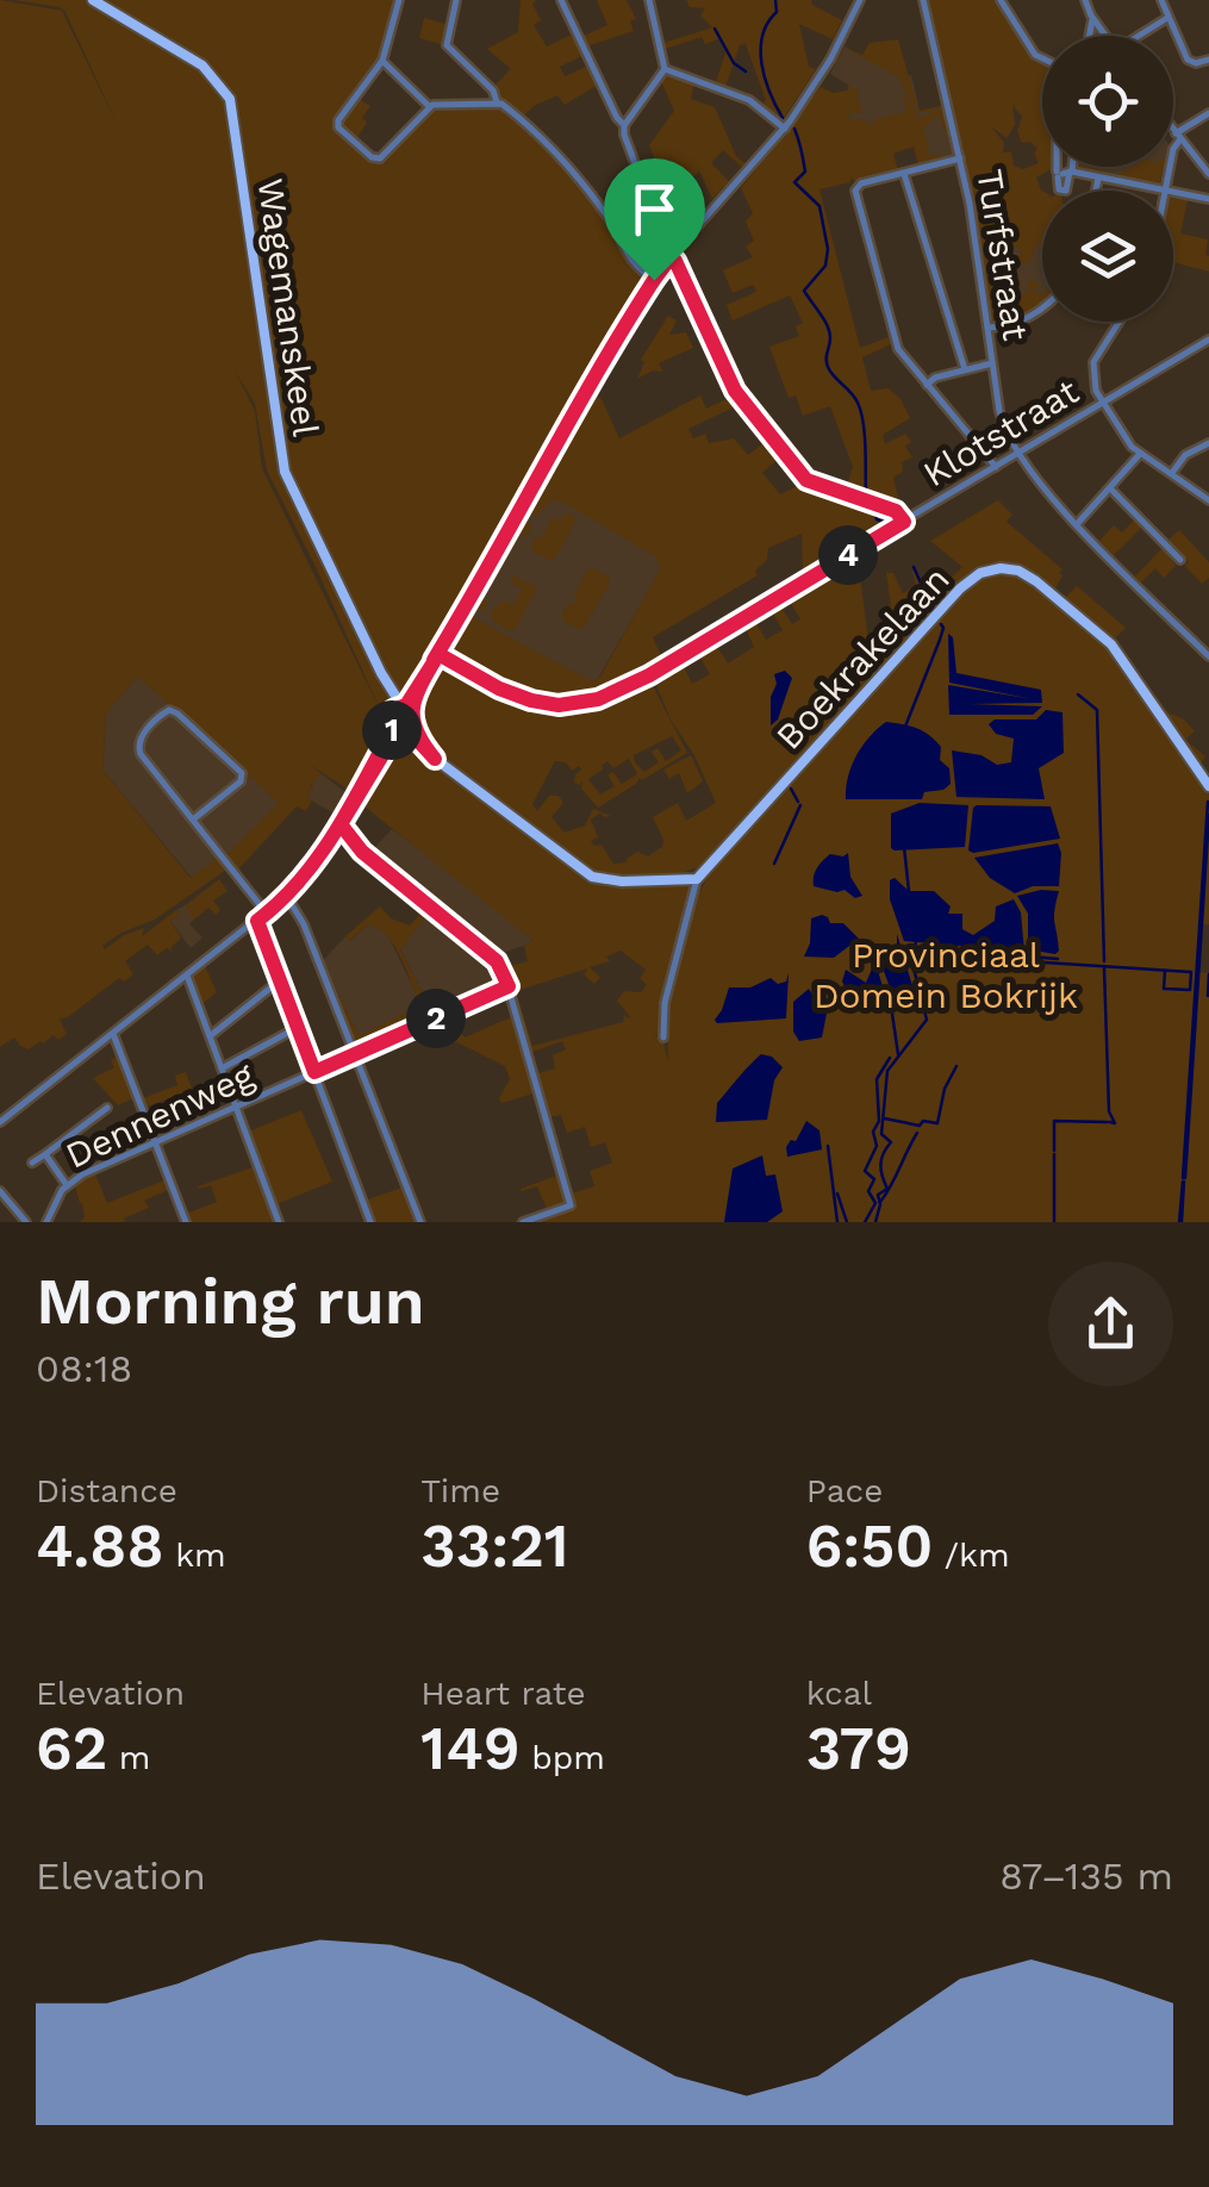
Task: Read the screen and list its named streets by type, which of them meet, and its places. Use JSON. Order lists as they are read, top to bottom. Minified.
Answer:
{"streets":{"main road":["Wagemanskeel","Boekrakelaan"],"street":["Turfstraat","Klotstraat","Dennenweg"]},"crossings":[["Turfstraat","Klotstraat"]],"parks":["Provinciaal Domein Bokrijk"],"page":{"pins":["4","1","2"],"heading":["Morning run","08:18"],"stats":[["Distance","4.88 km"],["Time","33:21"],["Pace","6:50 /km"],["Elevation","62 m"],["Heart rate","149 bpm"],["kcal","379"]],"chart":["Elevation","87–135 m"]}}
